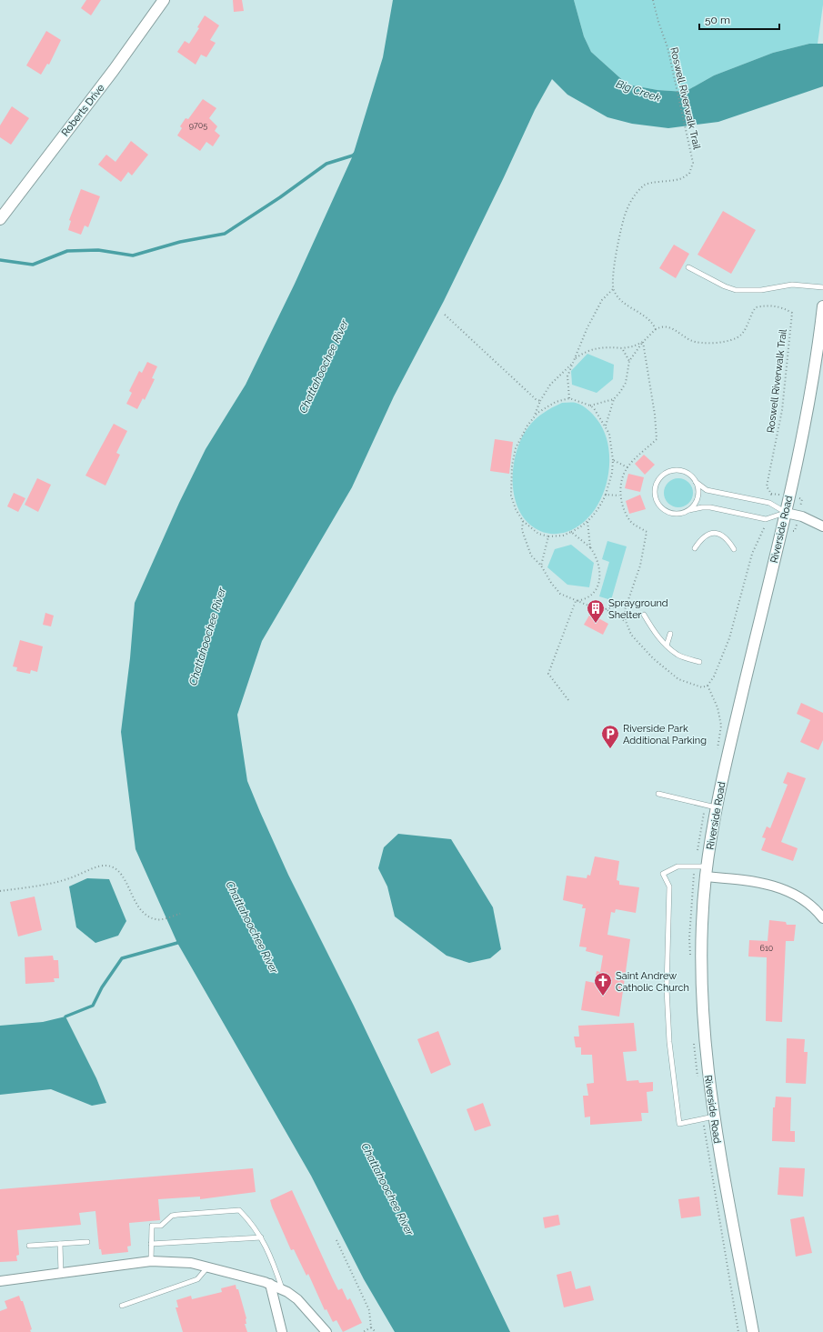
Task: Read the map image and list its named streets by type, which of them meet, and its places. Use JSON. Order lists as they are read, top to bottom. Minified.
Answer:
{"streets":{"street":["Roberts Drive","Riverside Road"],"path":["Roswell Riverwalk Trail"]},"water":["Big Creek","Chattahoochee River"],"places":{"building":["Sprayground Shelter"],"parking":["Riverside Park Additional Parking"],"church":["Saint Andrew Catholic Church"]},"house_numbers":["9705","610"],"scale_bar":"50 m"}
